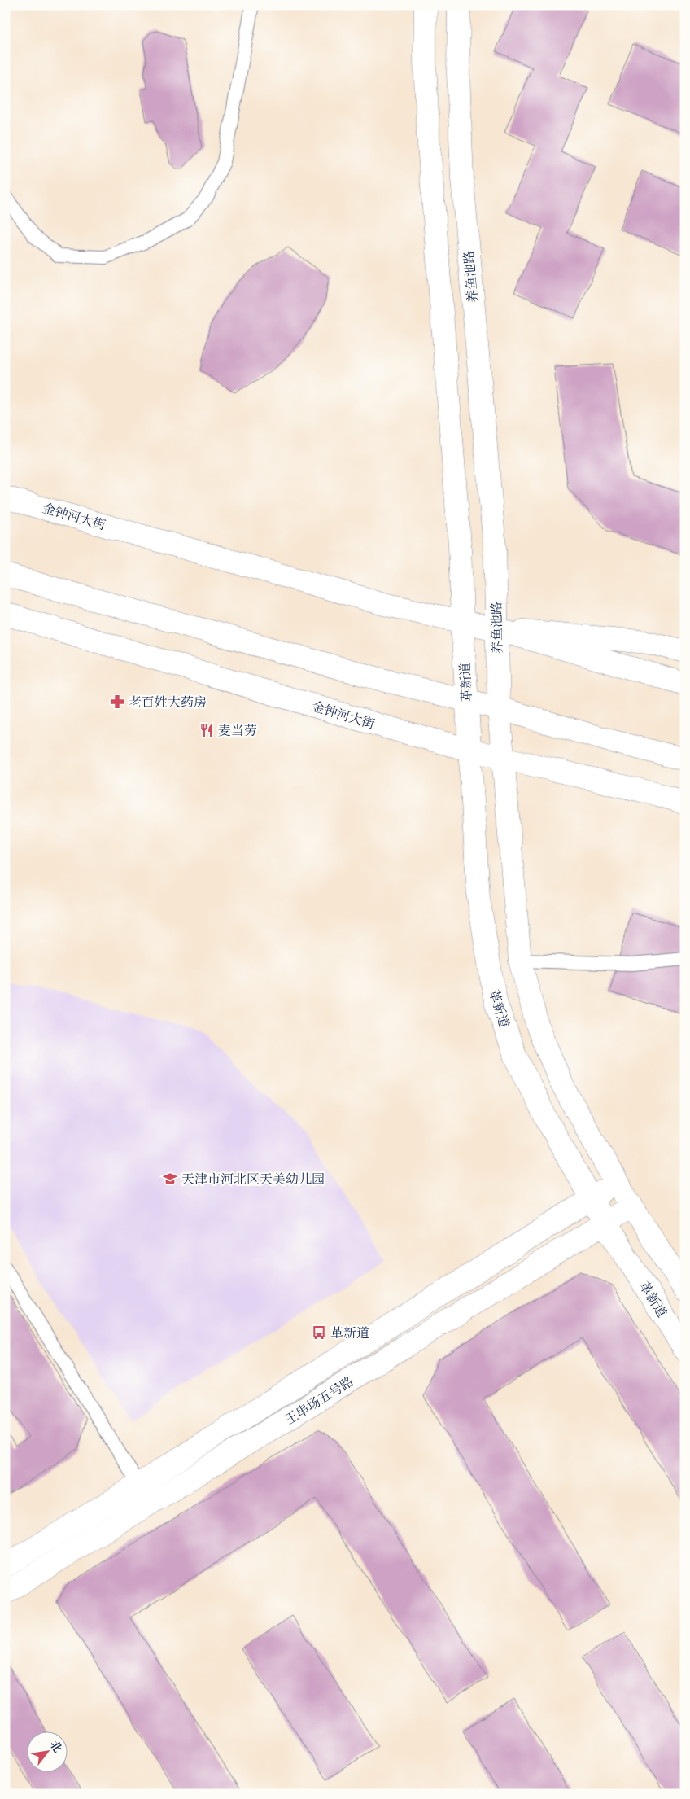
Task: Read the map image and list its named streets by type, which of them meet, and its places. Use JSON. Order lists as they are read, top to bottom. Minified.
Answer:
{"streets":{"street":["养鱼池路","金钟河大街","革新道","王串场五号路"]},"crossings":[["养鱼池路","金钟河大街"],["金钟河大街","革新道"],["革新道","王串场五号路"]],"places":{"pharmacy":["老百姓大药房"],"restaurant":["麦当劳"],"school or university":["天津市河北区天美幼儿园"],"bus stop":["革新道"]},"north":"top right"}
